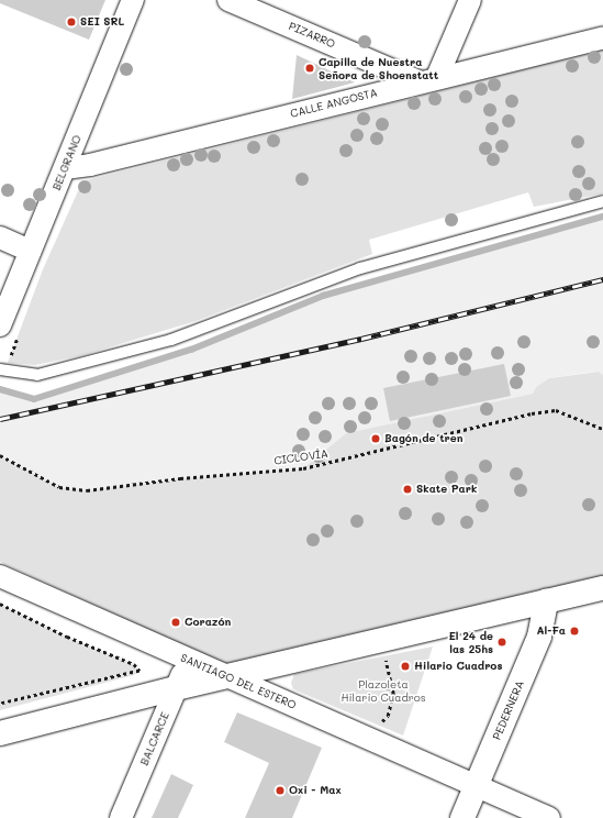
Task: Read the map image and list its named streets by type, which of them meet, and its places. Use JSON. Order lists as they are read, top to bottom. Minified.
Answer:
{"streets":{"main road":["PEDERNERA"],"street":["PIZARRO","CALLE ANGOSTA","BELGRANO","SANTIAGO DEL ESTERO","BALCARCE"],"path":["CICLOVÍA"]},"crossings":[["PIZARRO","CALLE ANGOSTA"],["CALLE ANGOSTA","BELGRANO"],["SANTIAGO DEL ESTERO","PEDERNERA"],["SANTIAGO DEL ESTERO","BALCARCE"]],"parks":["Plazoleta Hilario Cuadros"],"places":["SEI SRL","Capilla de Nuestra Señora de Shoenstatt","Bagón de tren","Skate Park","Corazón","Al-Fa","El 24 de las 25hs","Hilario Cuadros","Oxi - Max"]}
